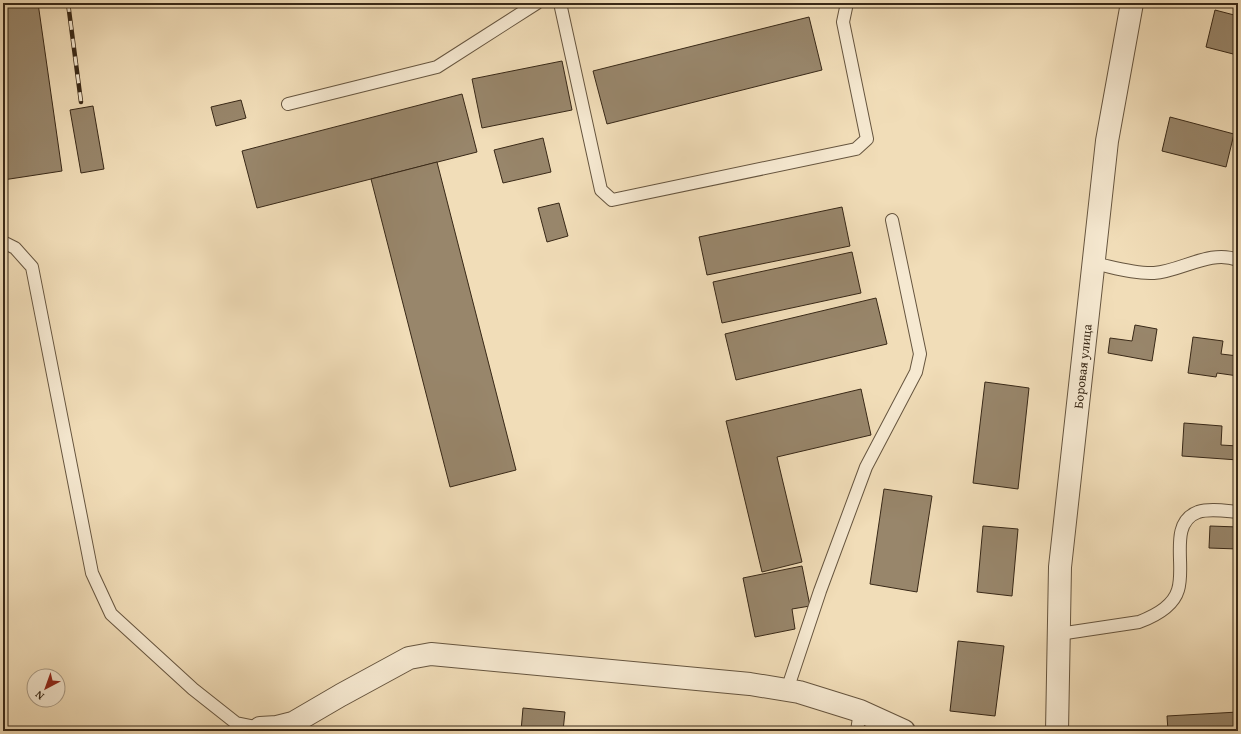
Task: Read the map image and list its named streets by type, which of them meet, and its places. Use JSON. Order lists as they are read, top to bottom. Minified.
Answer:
{"streets":{"street":["Боровая улица"]},"north":"bottom left"}
